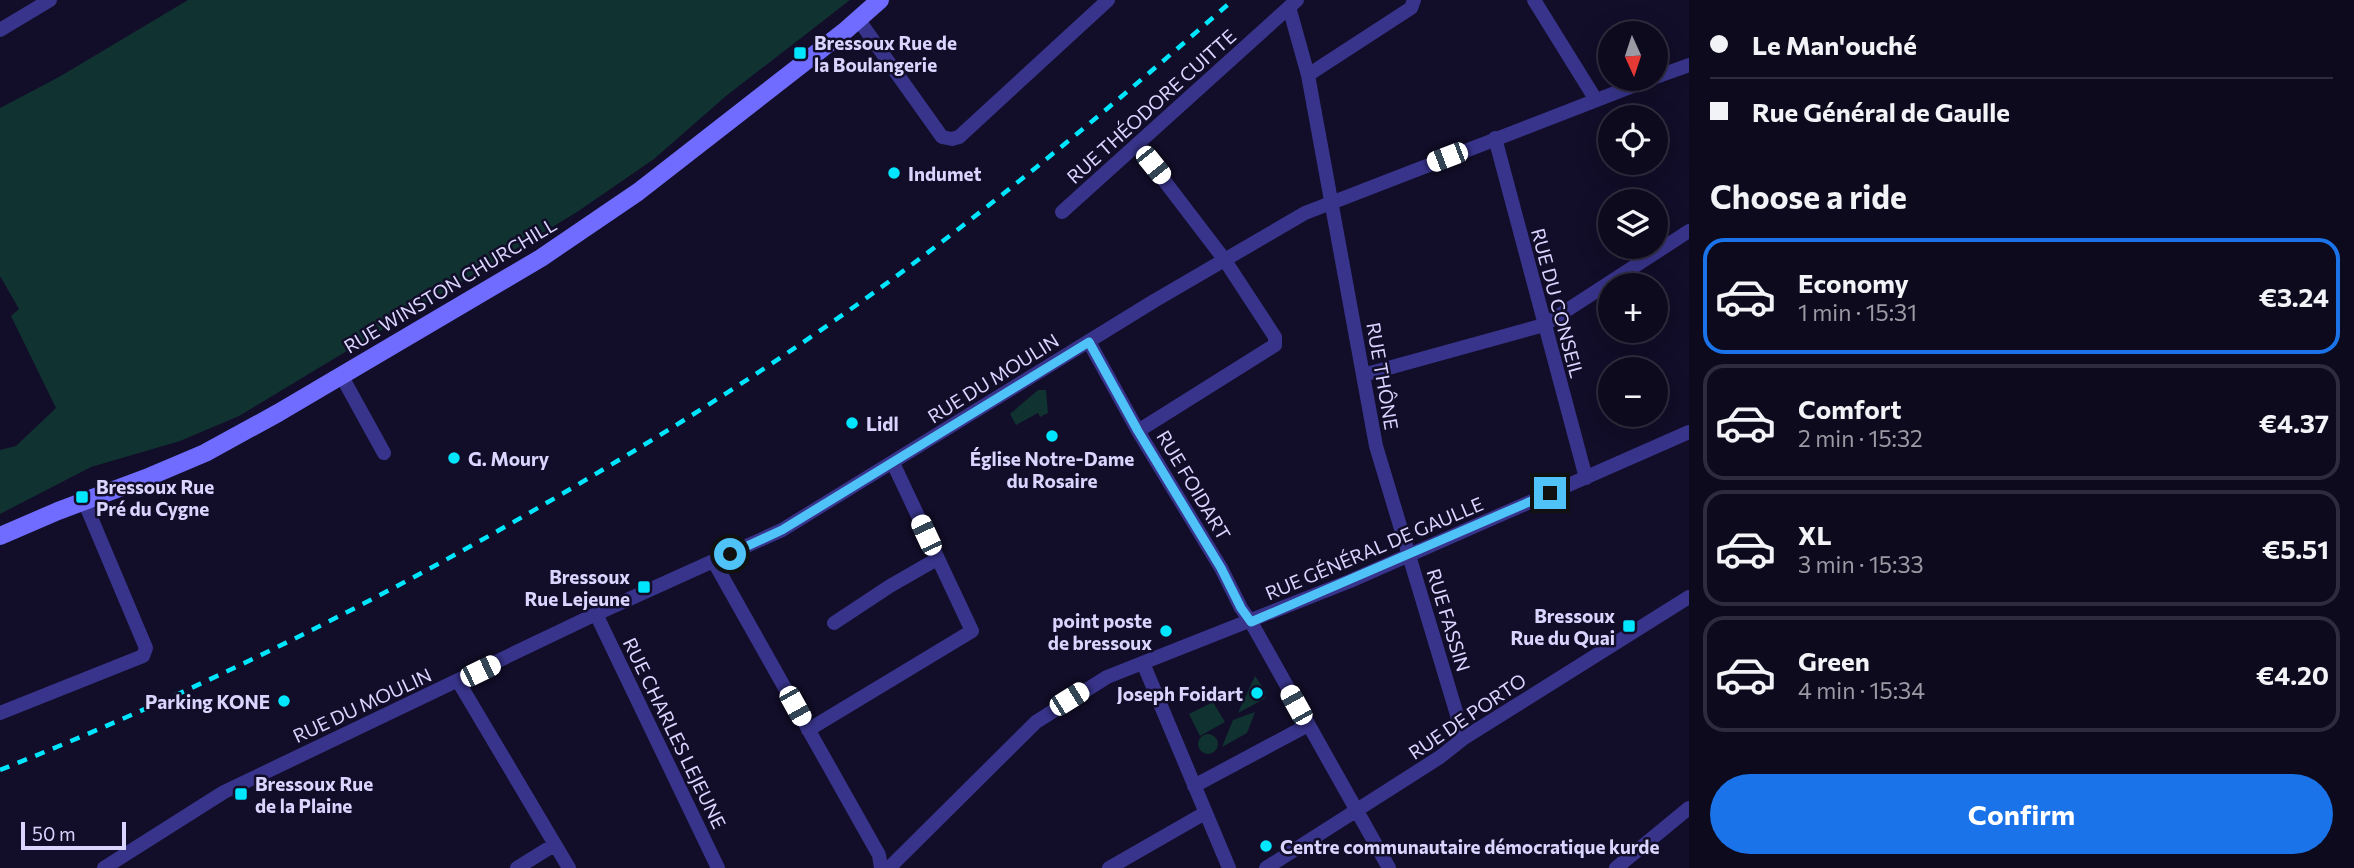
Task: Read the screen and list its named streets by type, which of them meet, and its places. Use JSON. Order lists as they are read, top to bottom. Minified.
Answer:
{"streets":{"main road":["RUE WINSTON CHURCHILL"],"street":["RUE THÉODORE CUITTE","RUE DU CONSEIL","RUE THÔNE","RUE DU MOULIN","RUE FOIDART","RUE GÉNÉRAL DE GAULLE","RUE FASSIN","RUE DE PORTO","RUE CHARLES LEJEUNE"]},"crossings":[["RUE THÉODORE CUITTE","RUE THÔNE"],["RUE DU CONSEIL","RUE DU MOULIN"],["RUE DU CONSEIL","RUE GÉNÉRAL DE GAULLE"],["RUE THÔNE","RUE DU MOULIN"],["RUE THÔNE","RUE GÉNÉRAL DE GAULLE"],["RUE THÔNE","RUE FASSIN"],["RUE DU MOULIN","RUE FOIDART"],["RUE DU MOULIN","RUE CHARLES LEJEUNE"],["RUE FOIDART","RUE GÉNÉRAL DE GAULLE"],["RUE FOIDART","RUE DE PORTO"],["RUE GÉNÉRAL DE GAULLE","RUE FASSIN"],["RUE FASSIN","RUE DE PORTO"]],"places":{"transit":["Bressoux Rue de la Boulangerie","Bressoux Rue Pré du Cygne","Bressoux Rue Lejeune","Bressoux Rue du Quai","Bressoux Rue de la Plaine"],"other":["Indumet","Lidl","Église Notre-Dame du Rosaire","G. Moury","point poste de bressoux","Joseph Foidart","Parking KONE","Centre communautaire démocratique kurde"]},"scale_bar":"50 m","north":"bottom","page":{"banner":["Le Man'ouché","Rue Général de Gaulle"],"map_buttons":["+","−"],"heading":"Choose a ride","list":[{"name":"Economy","note":"1 min · 15:31","value":"€3.24"},{"name":"Comfort","note":"2 min · 15:32","value":"€4.37"},{"name":"XL","note":"3 min · 15:33","value":"€5.51"},{"name":"Green","note":"4 min · 15:34","value":"€4.20"}],"buttons":"Confirm","scale":"50 m"}}
